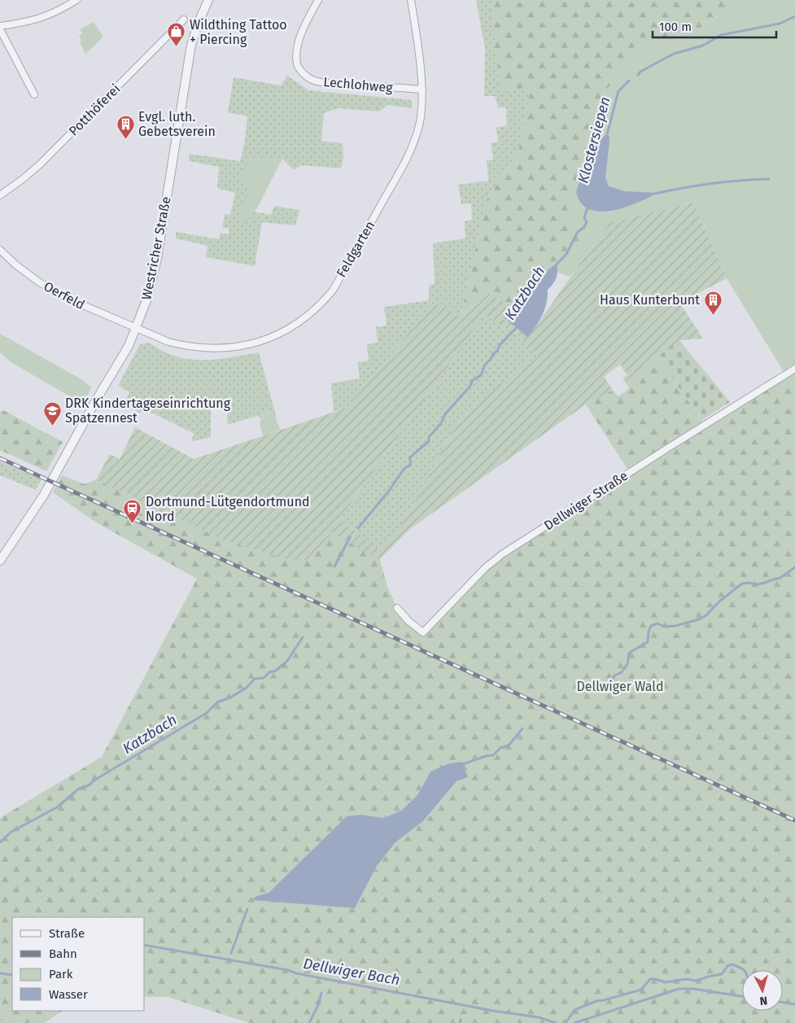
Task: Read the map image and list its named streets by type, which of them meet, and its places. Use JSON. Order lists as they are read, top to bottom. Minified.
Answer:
{"streets":{"street":["Lechlohweg","Potthöferei","Westricher Straße","Feldgarten","Oerfeld","Dellwiger Straße"]},"crossings":[["Lechlohweg","Feldgarten"],["Westricher Straße","Feldgarten"],["Westricher Straße","Oerfeld"],["Feldgarten","Oerfeld"]],"water":["Klostersiepen","Katzbach","Dellwiger Bach"],"parks":["Dellwiger Wald"],"places":{"shop":["Wildthing Tattoo + Piercing"],"building":["Evgl. luth. Gebetsverein","Haus Kunterbunt"],"school or university":["DRK Kindertageseinrichtung Spatzennest"],"station":["Dortmund-Lütgendortmund Nord"]},"legend":["Straße","Bahn","Park","Wasser"],"scale_bar":"100 m","north":"bottom"}
